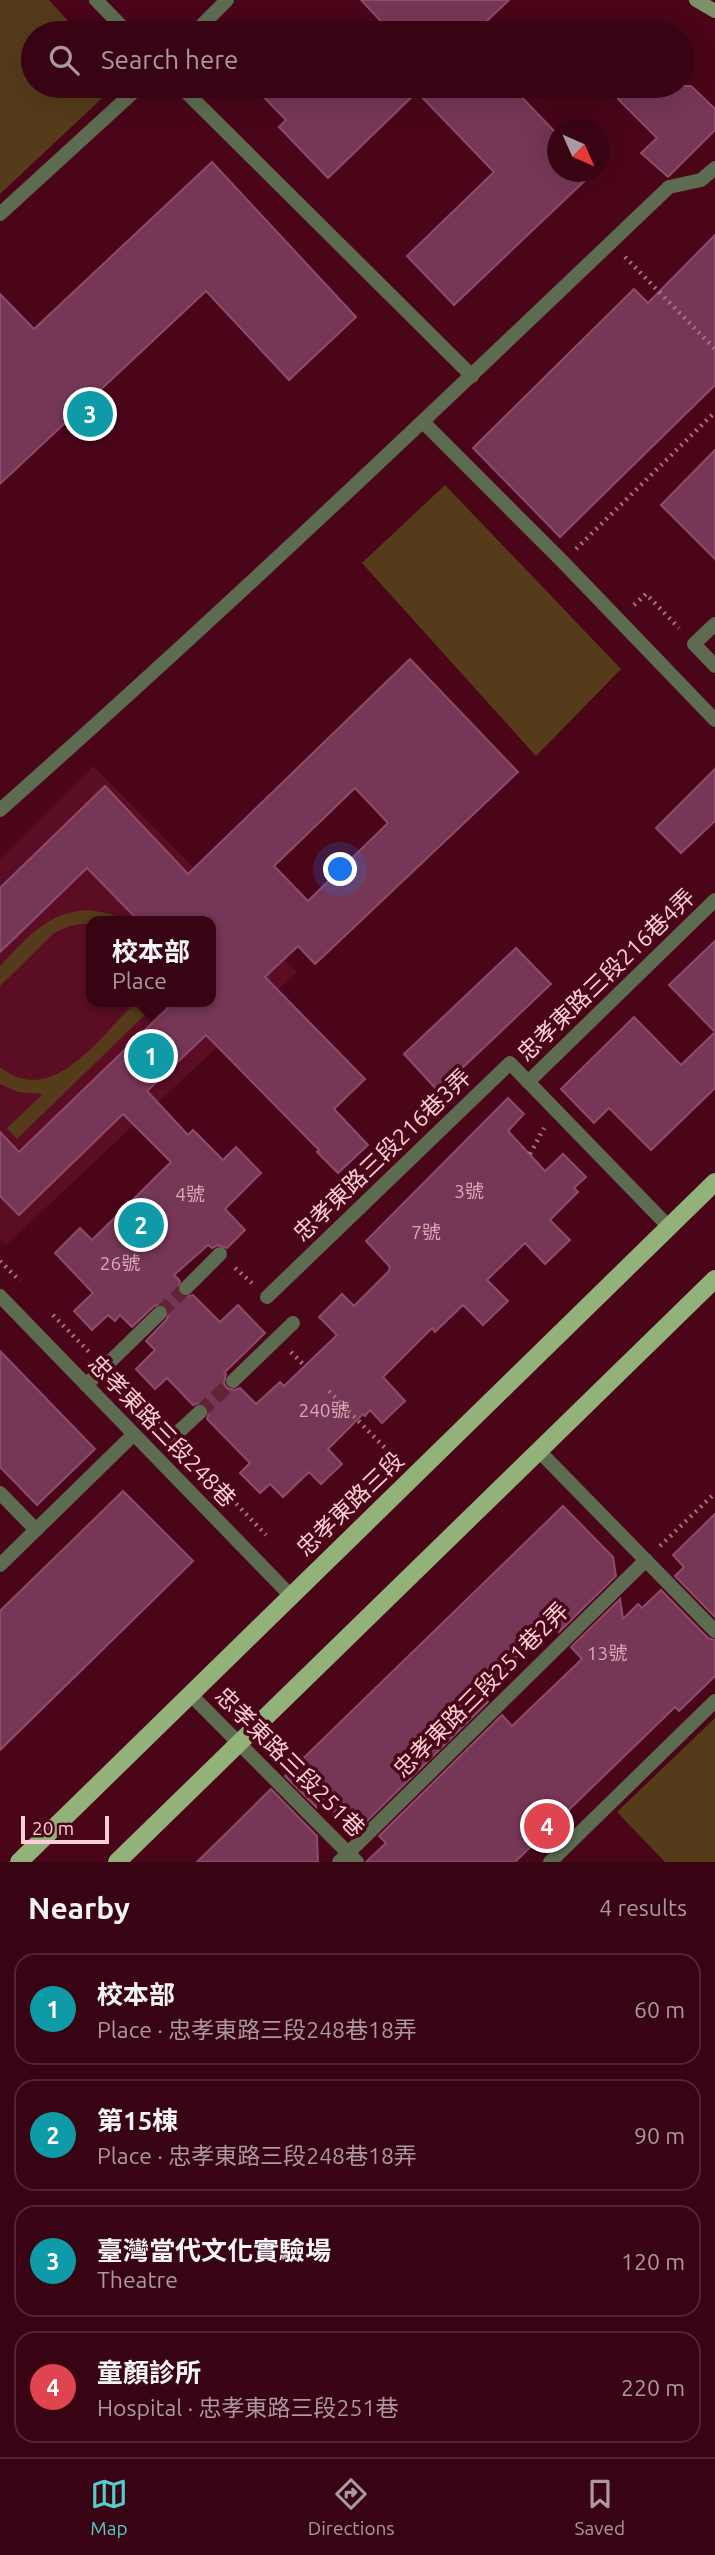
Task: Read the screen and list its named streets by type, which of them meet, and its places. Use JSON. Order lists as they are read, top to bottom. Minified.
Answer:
{"streets":{"main road":["忠孝東路三段"],"street":["忠孝東路三段216巷4弄","忠孝東路三段216巷3弄","忠孝東路三段248巷","忠孝東路三段251巷2弄","忠孝東路三段251巷"]},"crossings":[["忠孝東路三段216巷4弄","忠孝東路三段216巷3弄"],["忠孝東路三段248巷","忠孝東路三段"],["忠孝東路三段","忠孝東路三段251巷"],["忠孝東路三段251巷2弄","忠孝東路三段251巷"]],"house_numbers":["3號","4號","7號","26號","240號","13號"],"scale_bar":"20 m","north":"bottom right","page":{"search":"Search here","pins":["3","1","2","4"],"popup":["校本部","Place"],"scale":"20 m","heading":["Nearby","4 results"],"list":[{"mark":"1","name":"校本部","note":"Place · 忠孝東路三段248巷18弄","value":"60 m"},{"mark":"2","name":"第15棟","note":"Place · 忠孝東路三段248巷18弄","value":"90 m"},{"mark":"3","name":"臺灣當代文化實驗場","note":"Theatre","value":"120 m"},{"mark":"4","name":"童顏診所","note":"Hospital · 忠孝東路三段251巷","value":"220 m"}],"nav":["Map","Directions","Saved"]}}
